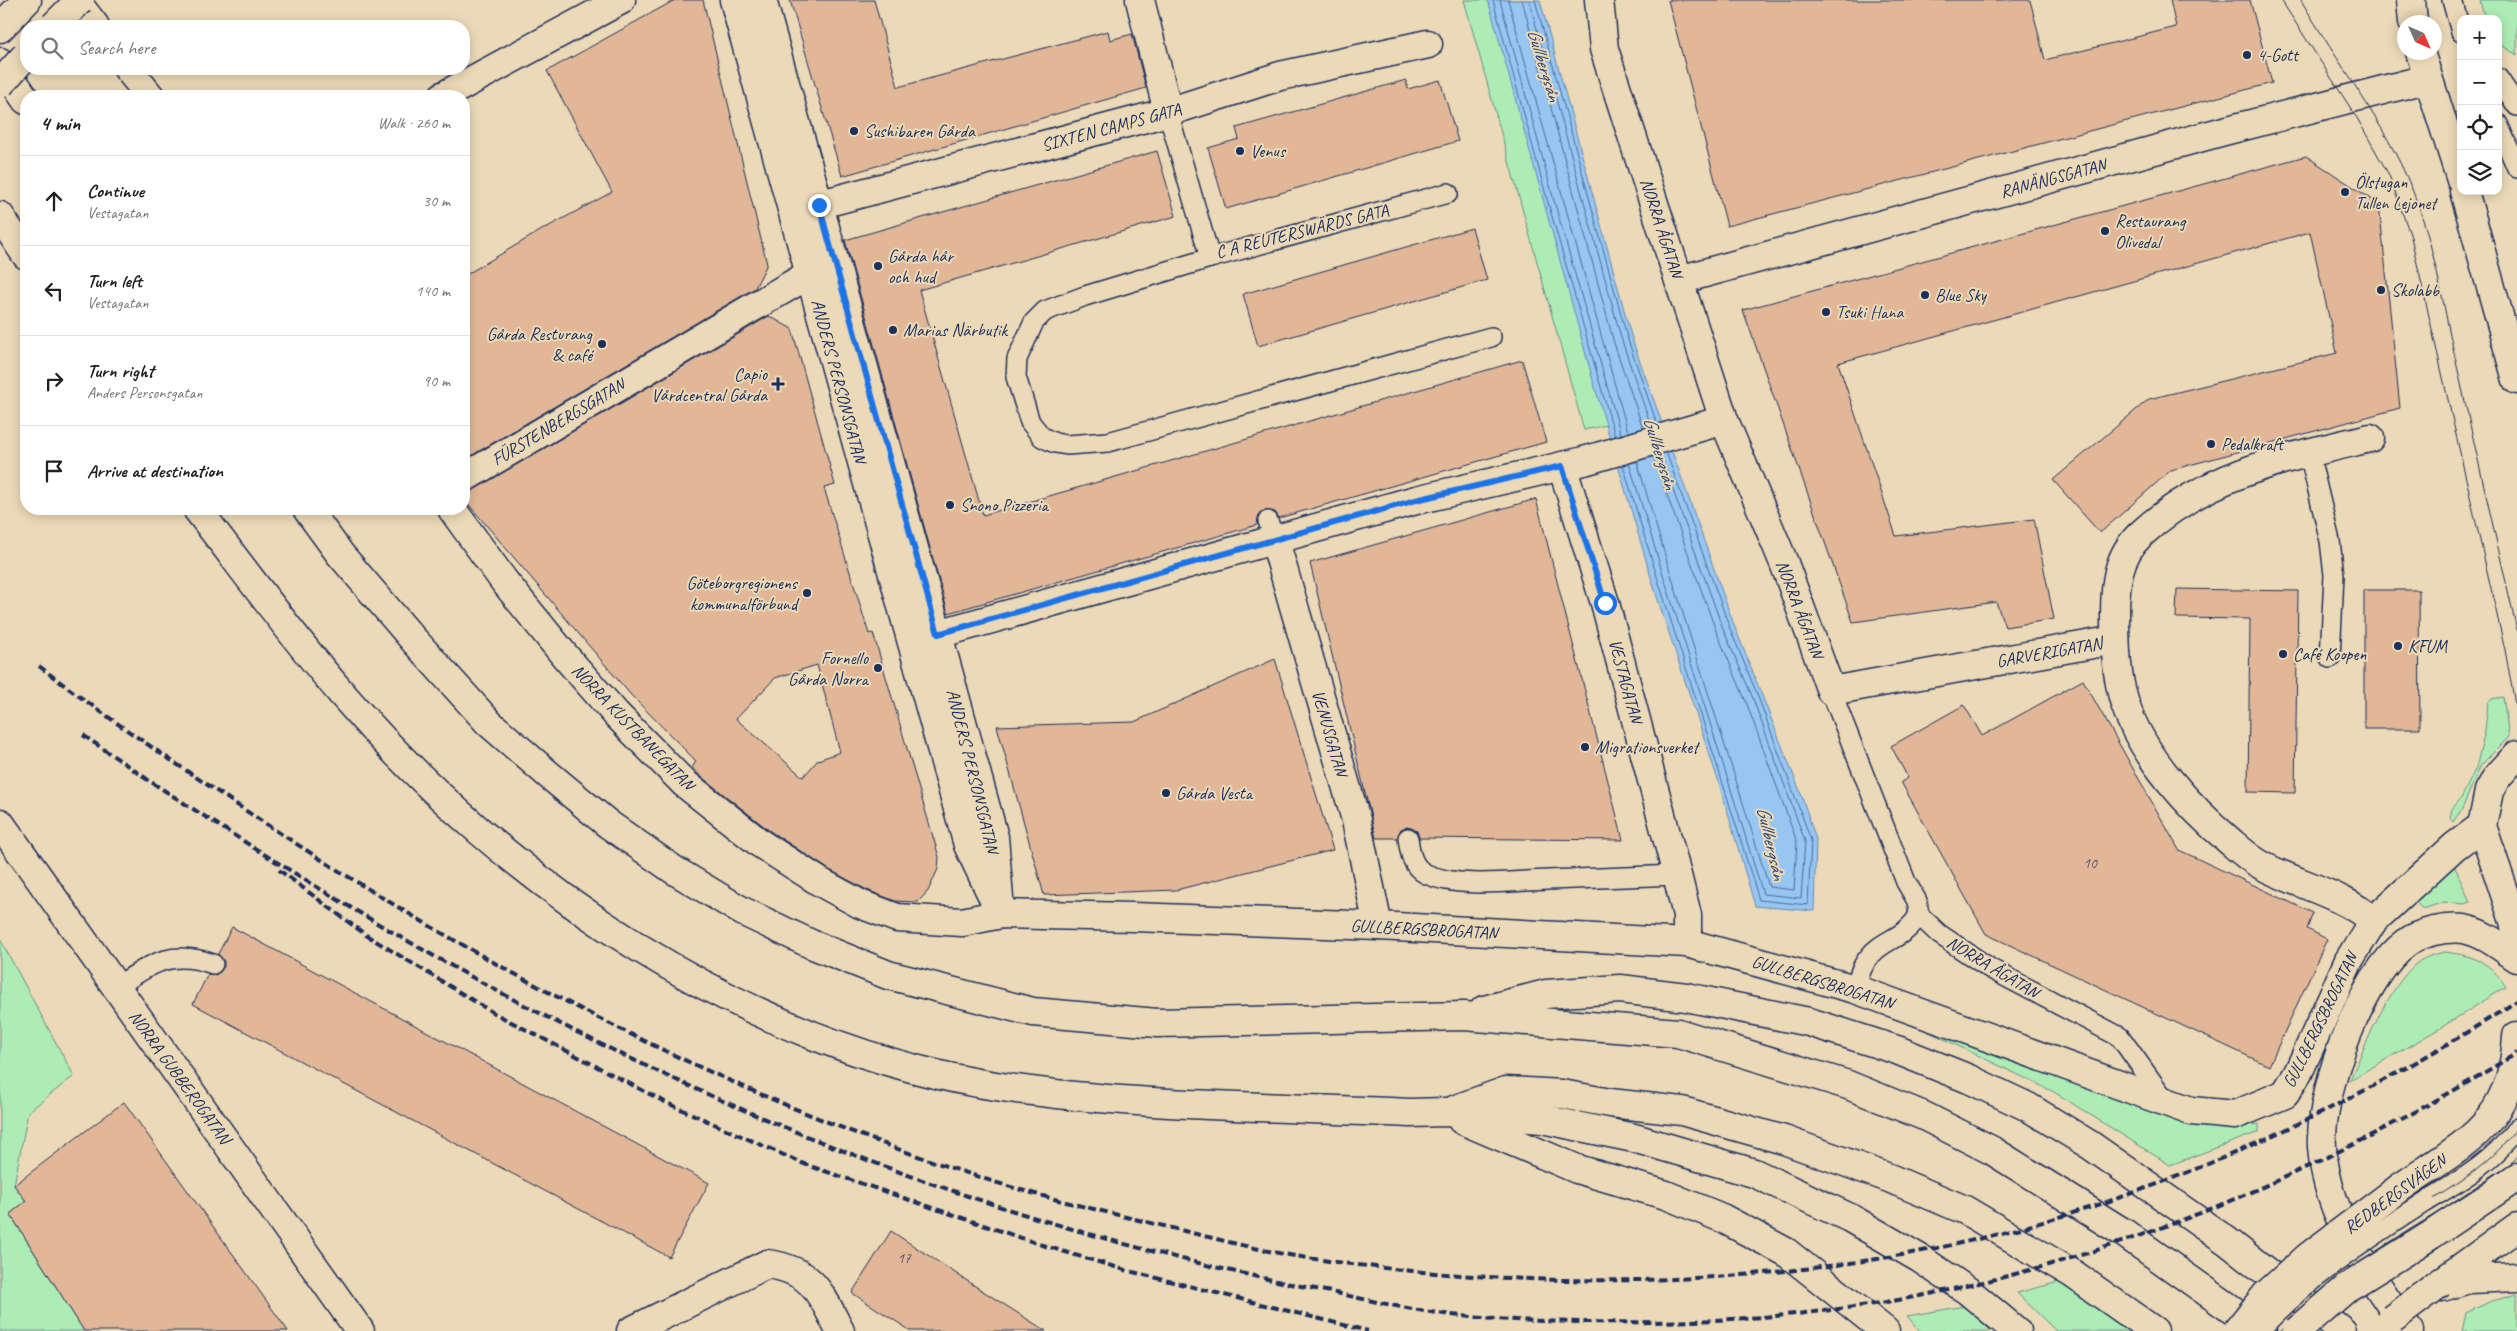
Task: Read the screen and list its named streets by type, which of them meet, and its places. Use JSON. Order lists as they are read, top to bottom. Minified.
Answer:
{"streets":{"main road":["SIXTEN CAMPS GATA","RANÄNGSGATAN","NORRA ÅGATAN","C A REUTERSWÄRDS GATA","ANDERS PERSONSGATAN","FÜRSTENBERGSGATAN","GARVERIGATAN","VESTAGATAN","NORRA KUSTBANEGATAN","VENUSGATAN","GULLBERGSBROGATAN","NORRA GUBBEROGATAN","REDBERGSVÄGEN"]},"crossings":[["SIXTEN CAMPS GATA","C A REUTERSWÄRDS GATA"],["SIXTEN CAMPS GATA","ANDERS PERSONSGATAN"],["RANÄNGSGATAN","NORRA ÅGATAN"],["NORRA ÅGATAN","GARVERIGATAN"],["NORRA ÅGATAN","GULLBERGSBROGATAN"],["ANDERS PERSONSGATAN","FÜRSTENBERGSGATAN"],["ANDERS PERSONSGATAN","NORRA KUSTBANEGATAN"],["ANDERS PERSONSGATAN","GULLBERGSBROGATAN"],["VESTAGATAN","GULLBERGSBROGATAN"],["NORRA KUSTBANEGATAN","GULLBERGSBROGATAN"],["VENUSGATAN","GULLBERGSBROGATAN"]],"water":["Gullbergsån"],"places":{"other":["4-Gott","Sushibaren Gårda","Venus","Ölstugan Tullen Lejonet","Restaurang Olivedal","Gårda hår och hud","Skolabb","Blue Sky","Tsuki Hana","Marias Närbutik","Gårda Resturang & café","Pedalkraft","Snono Pizzeria","Göteborgregionens kommunalförbund","KFUM","Café Koopen","Fornello Gårda Norra","Migrationsverket","Gårda Vesta"],"health":["Capio Vårdcentral Gårda"]},"house_numbers":["10","17"],"north":"bottom right","page":{"map_buttons":["+","−"],"search":"Search here","heading":["4 min","Walk · 260 m"],"list":[["Continue","Vestagatan","30 m"],["Turn left","Vestagatan","140 m"],["Turn right","Anders Personsgatan","90 m"],"Arrive at destination"]}}
